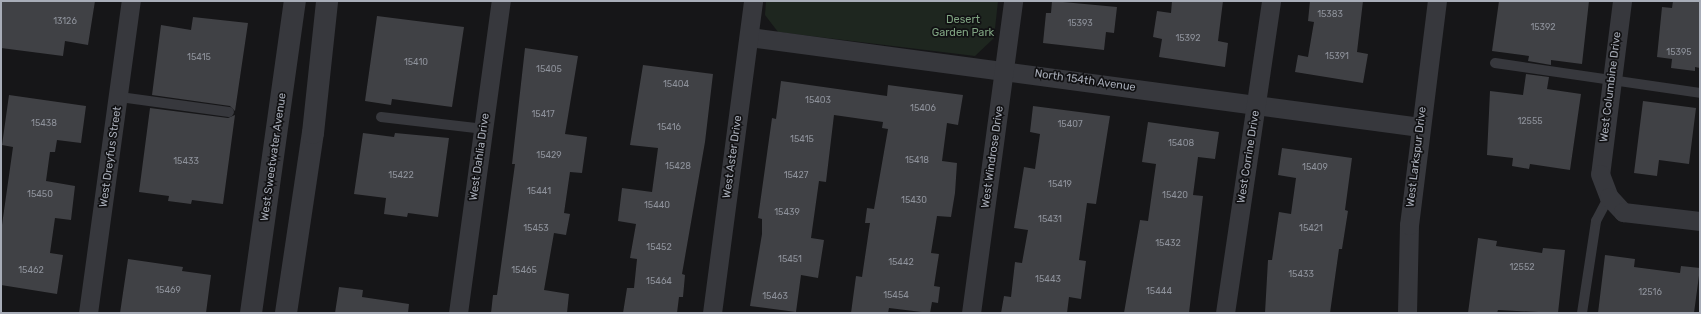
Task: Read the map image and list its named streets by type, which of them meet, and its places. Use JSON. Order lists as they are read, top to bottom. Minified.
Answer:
{"streets":{"street":["North 154th Avenue","West Columbine Drive","West Dreyfus Street","West Sweetwater Avenue","West Dahlia Drive","West Aster Drive","West Windrose Drive","West Corrine Drive","West Larkspur Drive"]},"crossings":[["North 154th Avenue","West Aster Drive"],["North 154th Avenue","West Windrose Drive"],["North 154th Avenue","West Corrine Drive"],["North 154th Avenue","West Larkspur Drive"]],"parks":["Desert Garden Park"],"house_numbers":["15383","13126","15393","15392","15392","15395","15391","15415","15410","15405","15404","15403","15406","15417","12555","15438","15407","15416","15415","15408","15429","15418","15433","15428","15409","15422","15427","15419","15441","15450","15420","15430","15440","15439","15431","15453","15421","15432","15452","15451","15442","12552","15462","15465","15433","15443","15464","15469","15444","12516","15454","15463"]}
